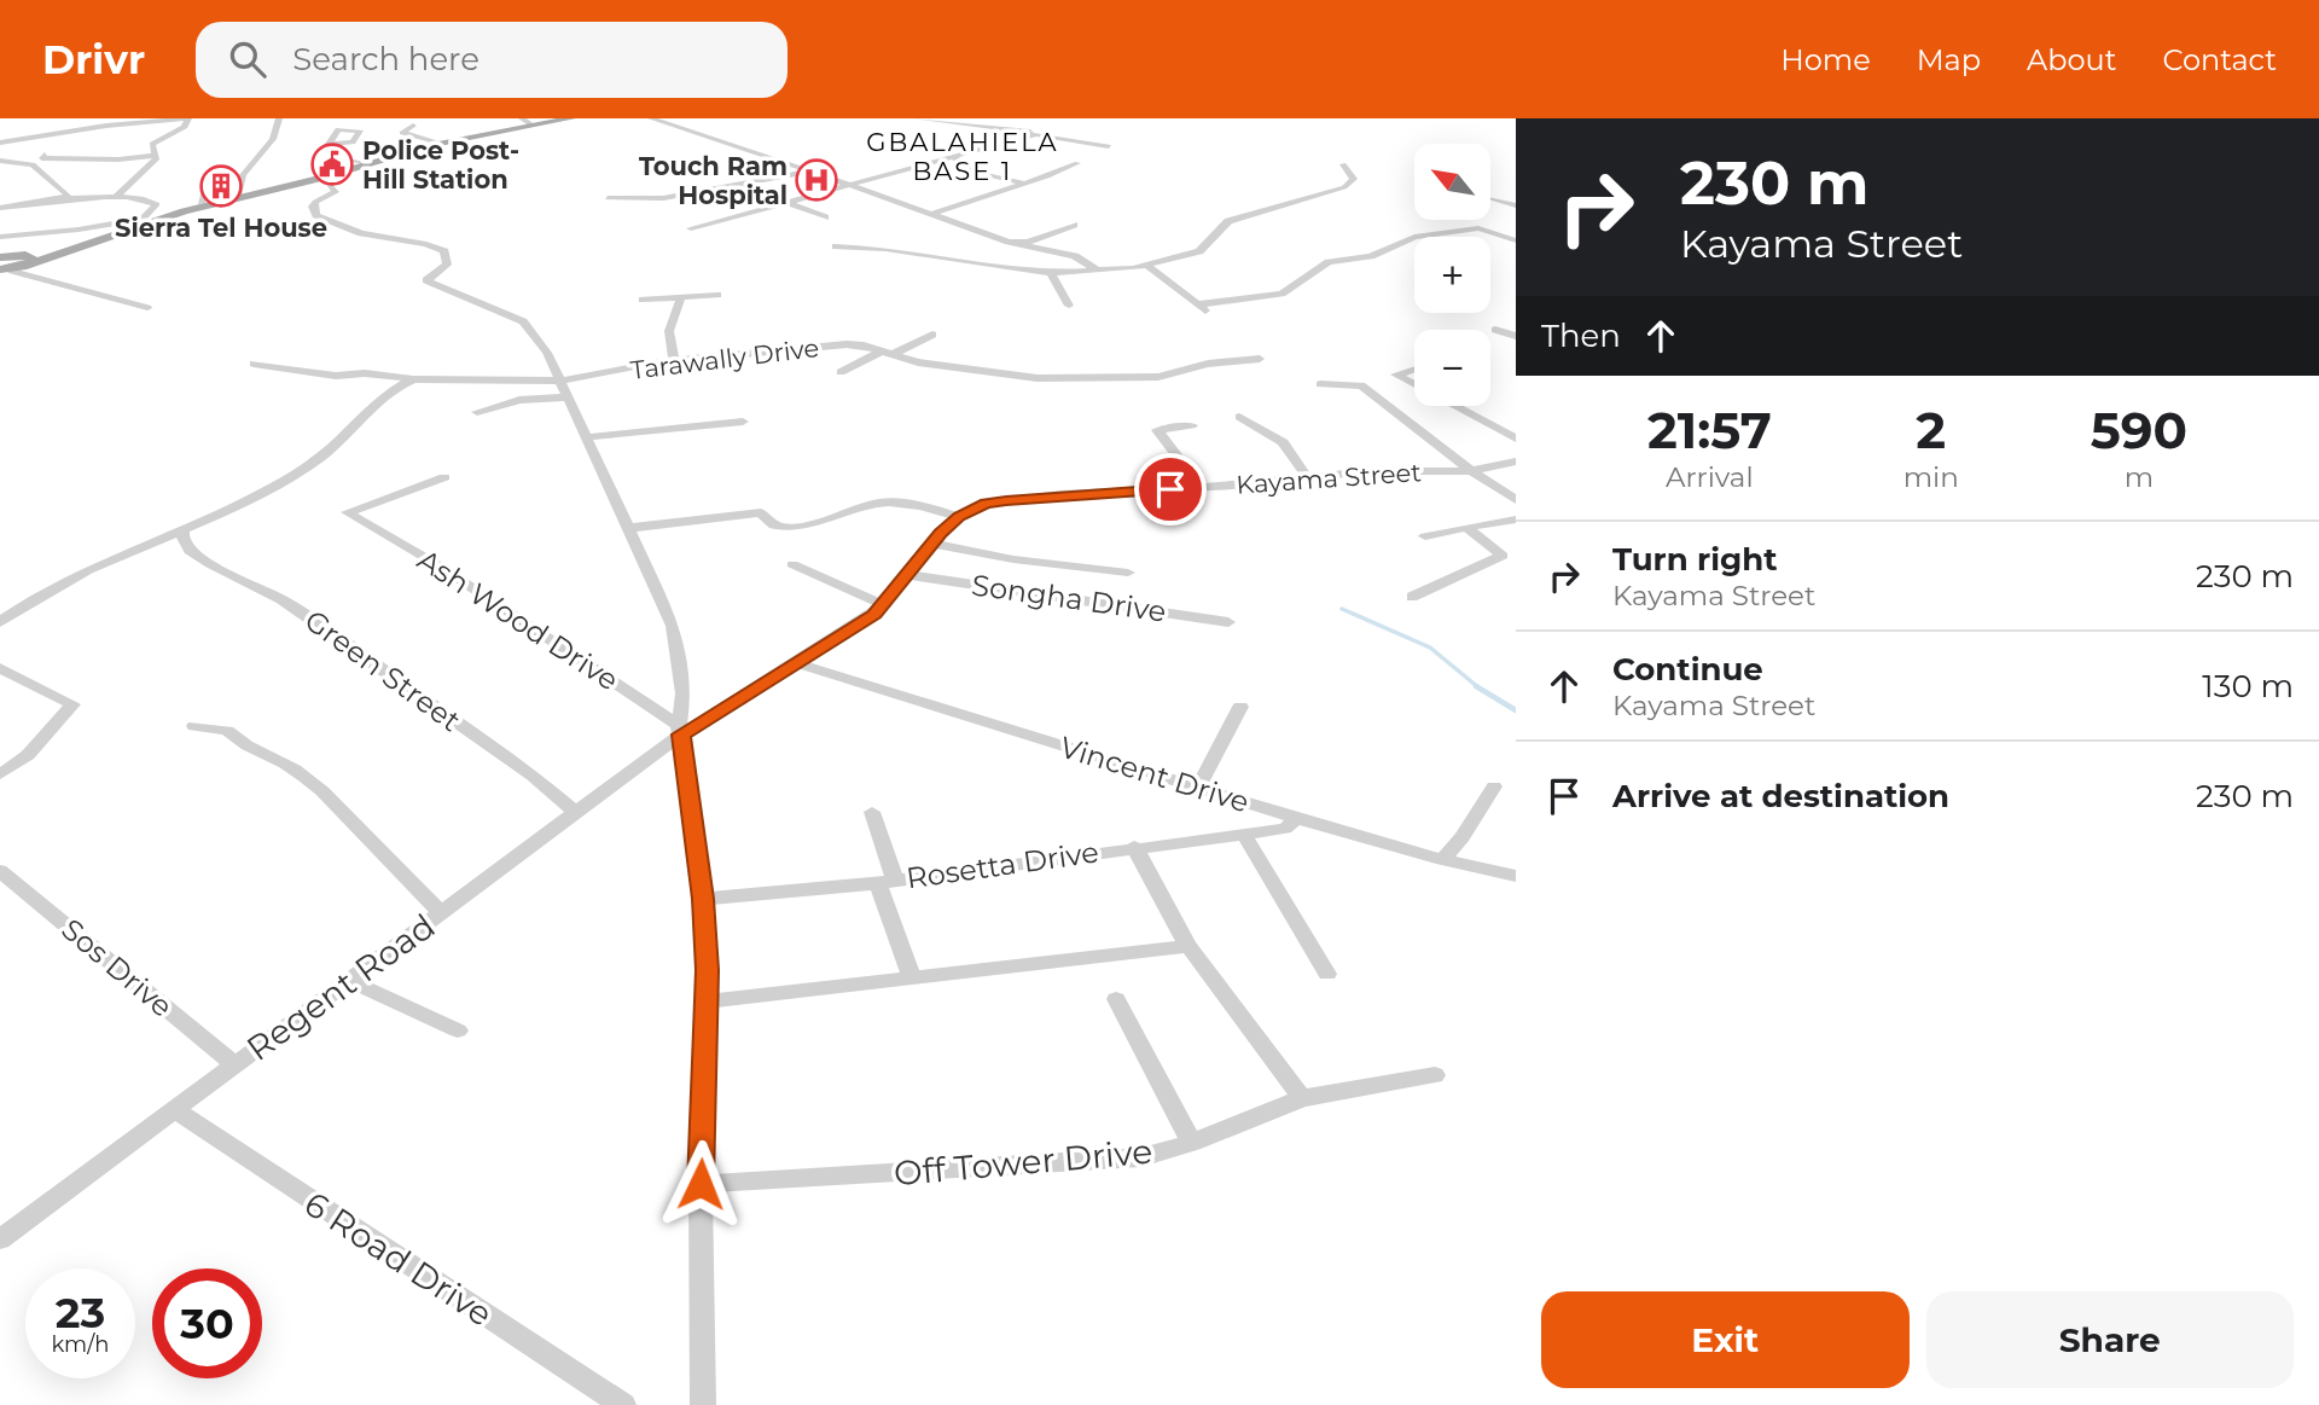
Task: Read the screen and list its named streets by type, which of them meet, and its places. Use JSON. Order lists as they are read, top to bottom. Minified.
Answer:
{"streets":{"street":["Tarawally Drive","Kayama Street","Songha Drive","Ash Wood Drive","Green Street","Vincent Drive","Rosetta Drive","Sos Drive","Regent Road","Off Tower Drive","6 Road Drive"]},"crossings":[["Kayama Street","Songha Drive"],["Kayama Street","Ash Wood Drive"],["Kayama Street","Vincent Drive"],["Kayama Street","Regent Road"],["Ash Wood Drive","Regent Road"],["Green Street","Regent Road"],["Vincent Drive","Rosetta Drive"],["Sos Drive","Regent Road"],["Regent Road","6 Road Drive"]],"districts":["GBALAHIELA BASE 1"],"places":{"public building":["Police Post- Hill Station"],"hospital":["Touch Ram Hospital"],"building":["Sierra Tel House"]},"north":"top left","page":{"header":"Drivr","search":"Search here","nav":["Home","Map","About","Contact"],"turn":["230 m","Kayama Street"],"map_buttons":["+","−"],"then":"Then","eta":["21:57","Arrival","2","min","590","m"],"list":[{"name":"Turn right","note":"Kayama Street","value":"230 m"},{"name":"Continue","note":"Kayama Street","value":"130 m"},{"name":"Arrive at destination","value":"230 m"}],"speed":"23 km/h","limit":"30","buttons":["Exit","Share"]}}
